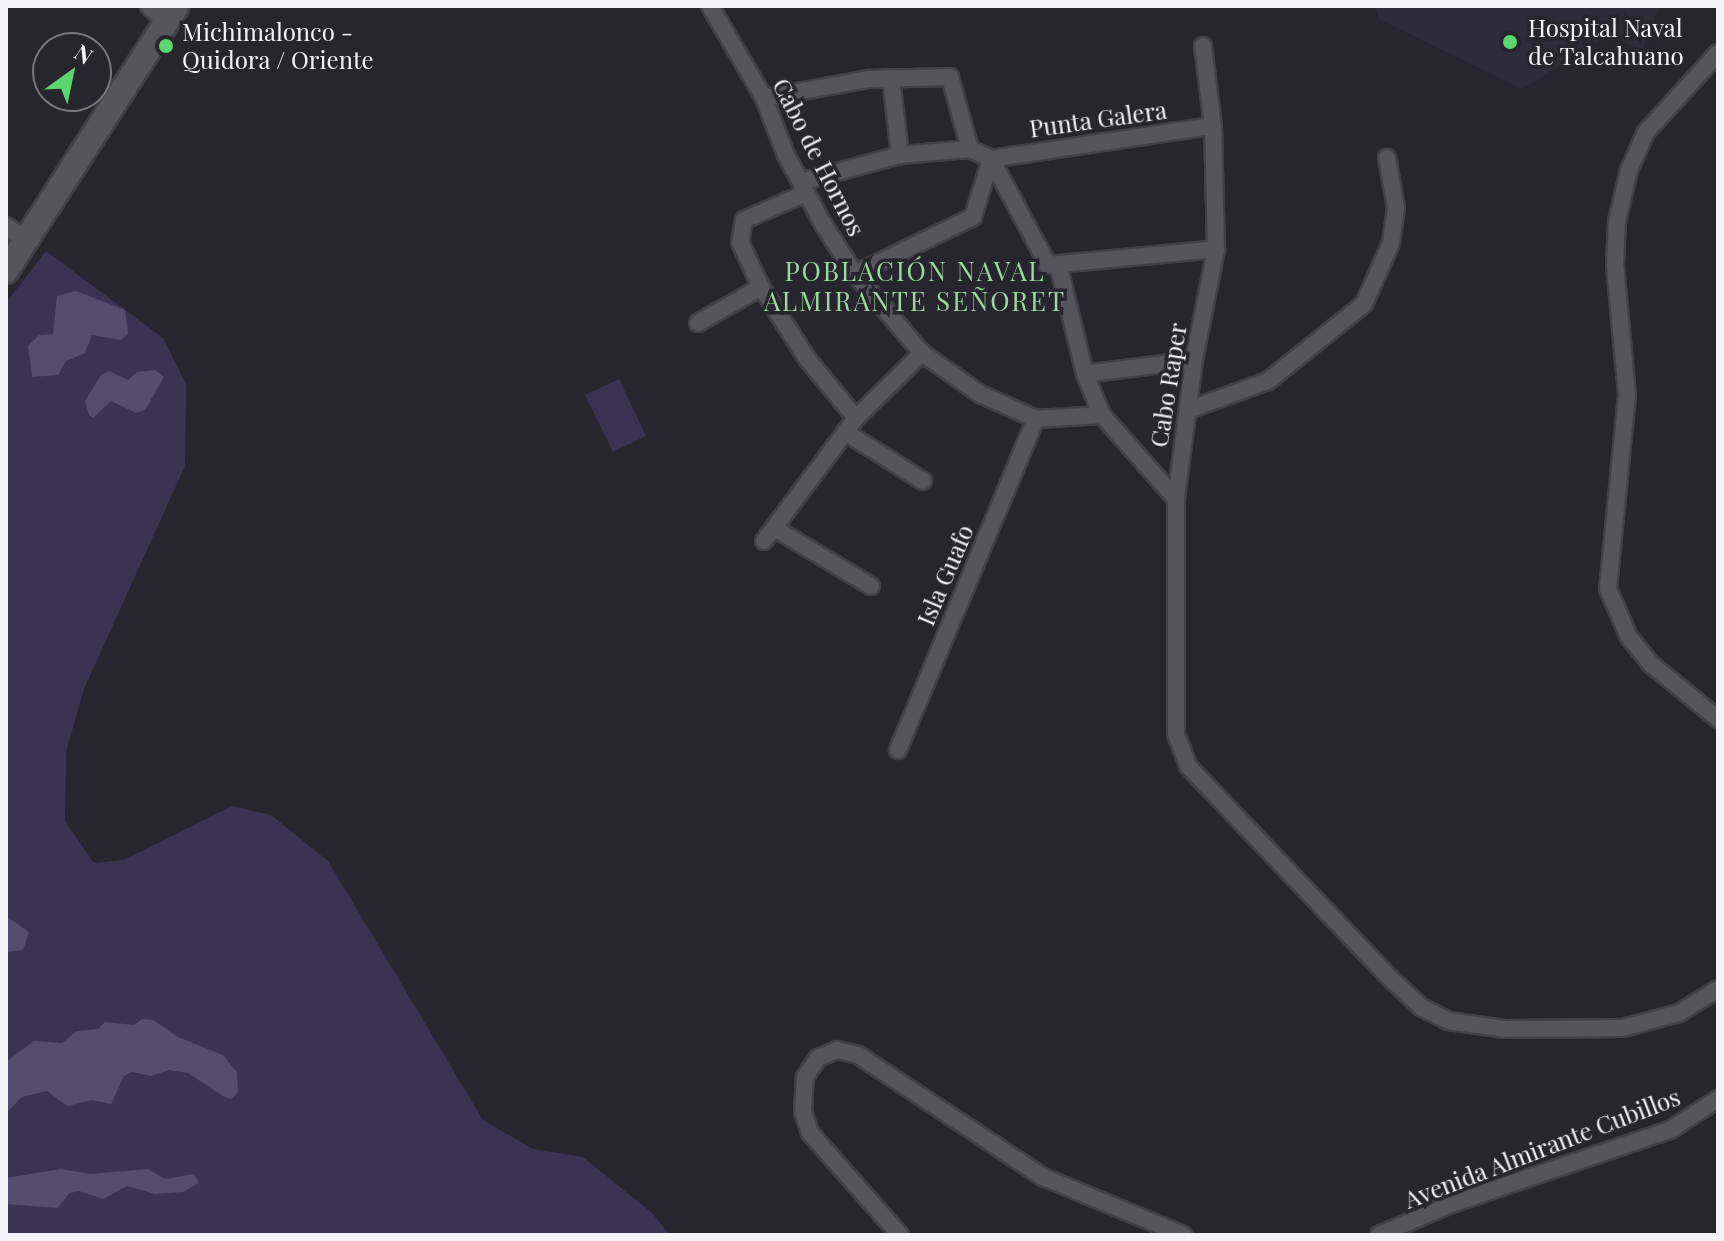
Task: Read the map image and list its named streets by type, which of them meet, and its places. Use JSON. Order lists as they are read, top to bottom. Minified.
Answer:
{"streets":{"street":["Punta Galera","Cabo de Hornos","Cabo Raper","Isla Guafo","Avenida Almirante Cubillos"]},"crossings":[["Punta Galera","Cabo Raper"],["Cabo de Hornos","Isla Guafo"]],"districts":["POBLACIÓN NAVAL ALMIRANTE SEÑORET"],"places":["Hospital Naval de Talcahuano","Michimalonco - Quidora / Oriente"],"north":"top right"}
